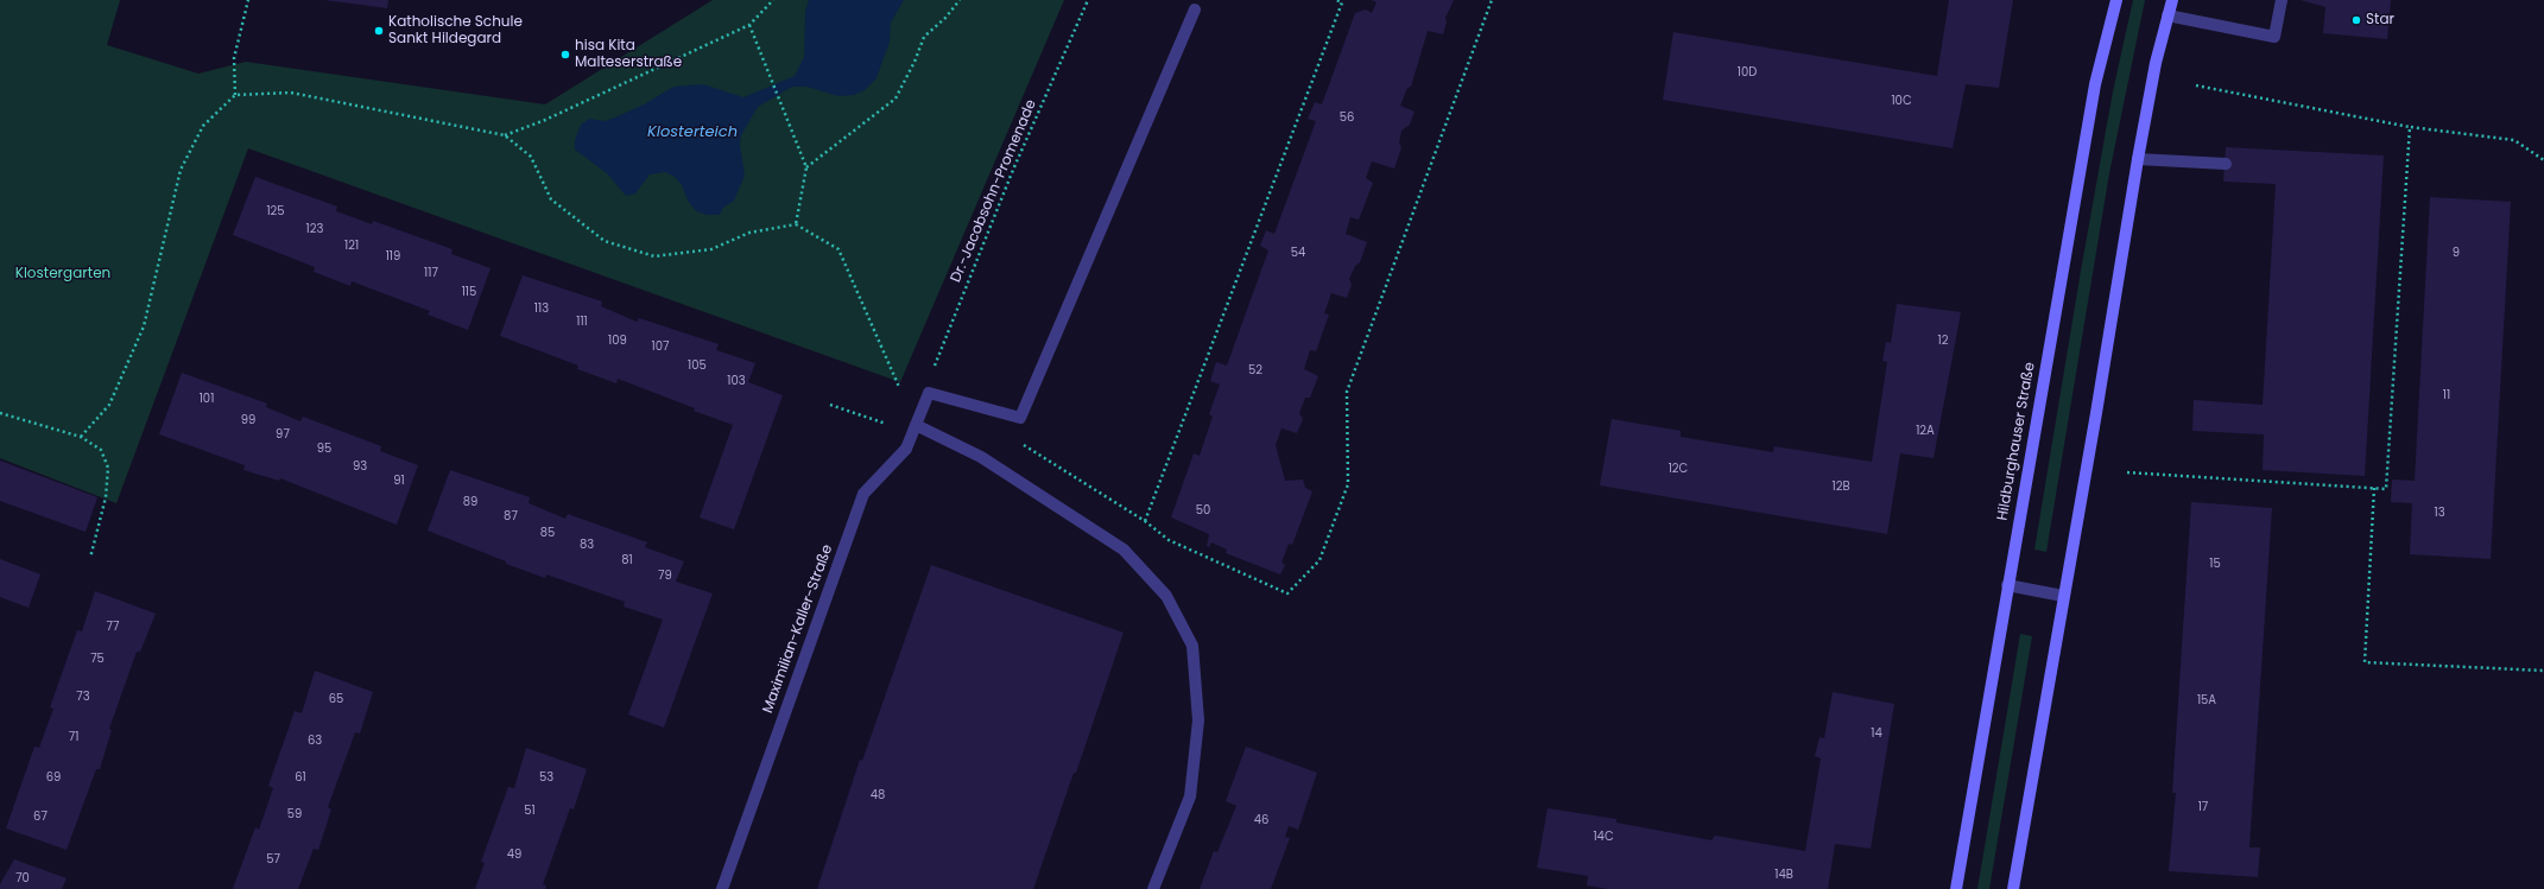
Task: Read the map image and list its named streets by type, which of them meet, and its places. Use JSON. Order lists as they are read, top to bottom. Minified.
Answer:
{"streets":{"main road":["Hildburghauser Straße"],"street":["Maximilian-Kaller-Straße"],"path":["Dr.-Jacobsohn-Promenade"]},"crossings":[["Dr.-Jacobsohn-Promenade","Maximilian-Kaller-Straße"]],"water":["Klosterteich"],"parks":["Klostergarten"],"places":["Star","Katholische Schule Sankt Hildegard","hisa Kita Malteserstraße"],"house_numbers":["10D","10C","56","125","123","121","54","9","119","117","115","113","111","109","12","107","105","52","103","11","101","99","12A","97","95","93","12C","91","12B","89","50","13","87","85","83","81","15","79","77","75","73","65","15A","14","71","63","69","61","53","48","17","51","59","67","46","14C","49","57","14B","70"]}
